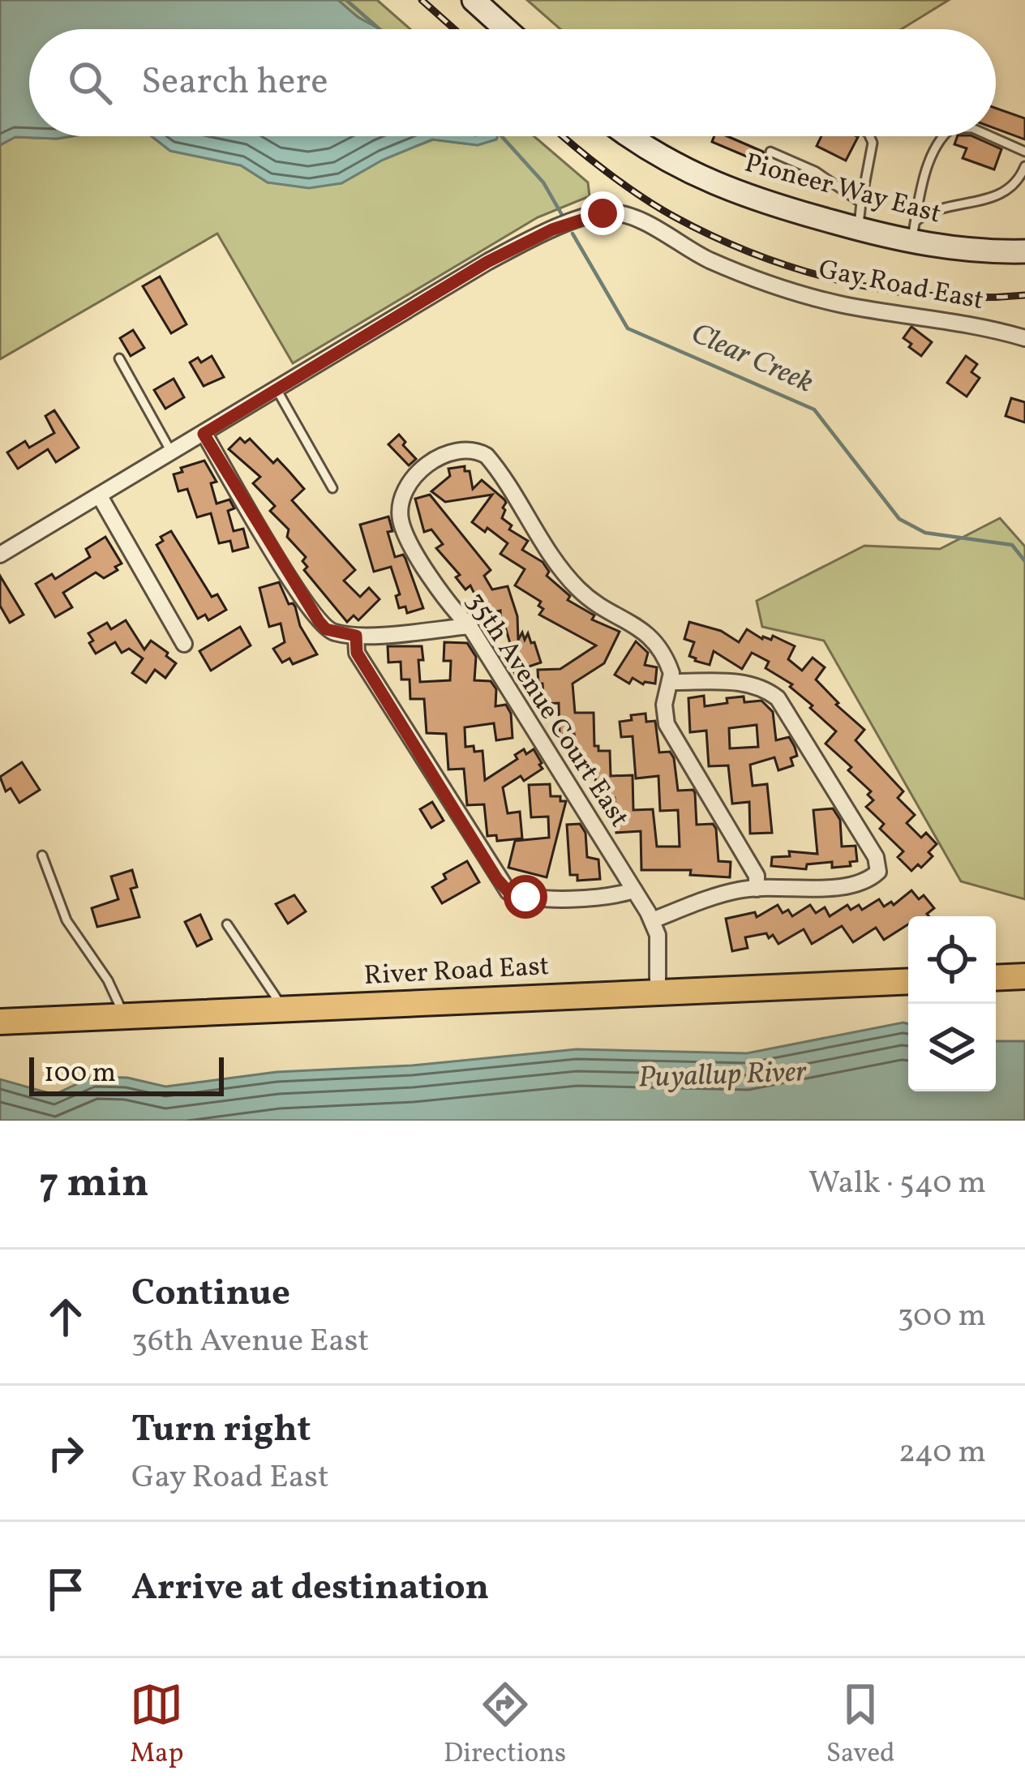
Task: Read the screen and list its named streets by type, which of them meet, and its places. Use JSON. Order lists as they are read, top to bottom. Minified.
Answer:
{"streets":{"main road":["Pioneer Way East","River Road East"],"street":["Gay Road East","35th Avenue Court East"]},"crossings":[["35th Avenue Court East","River Road East"]],"water":["Clear Creek","Puyallup River"],"scale_bar":"100 m","page":{"search":"Search here","scale":"100 m","heading":["7 min","Walk · 540 m"],"list":[["Continue","36th Avenue East","300 m"],["Turn right","Gay Road East","240 m"],"Arrive at destination"],"nav":["Map","Directions","Saved"]}}
